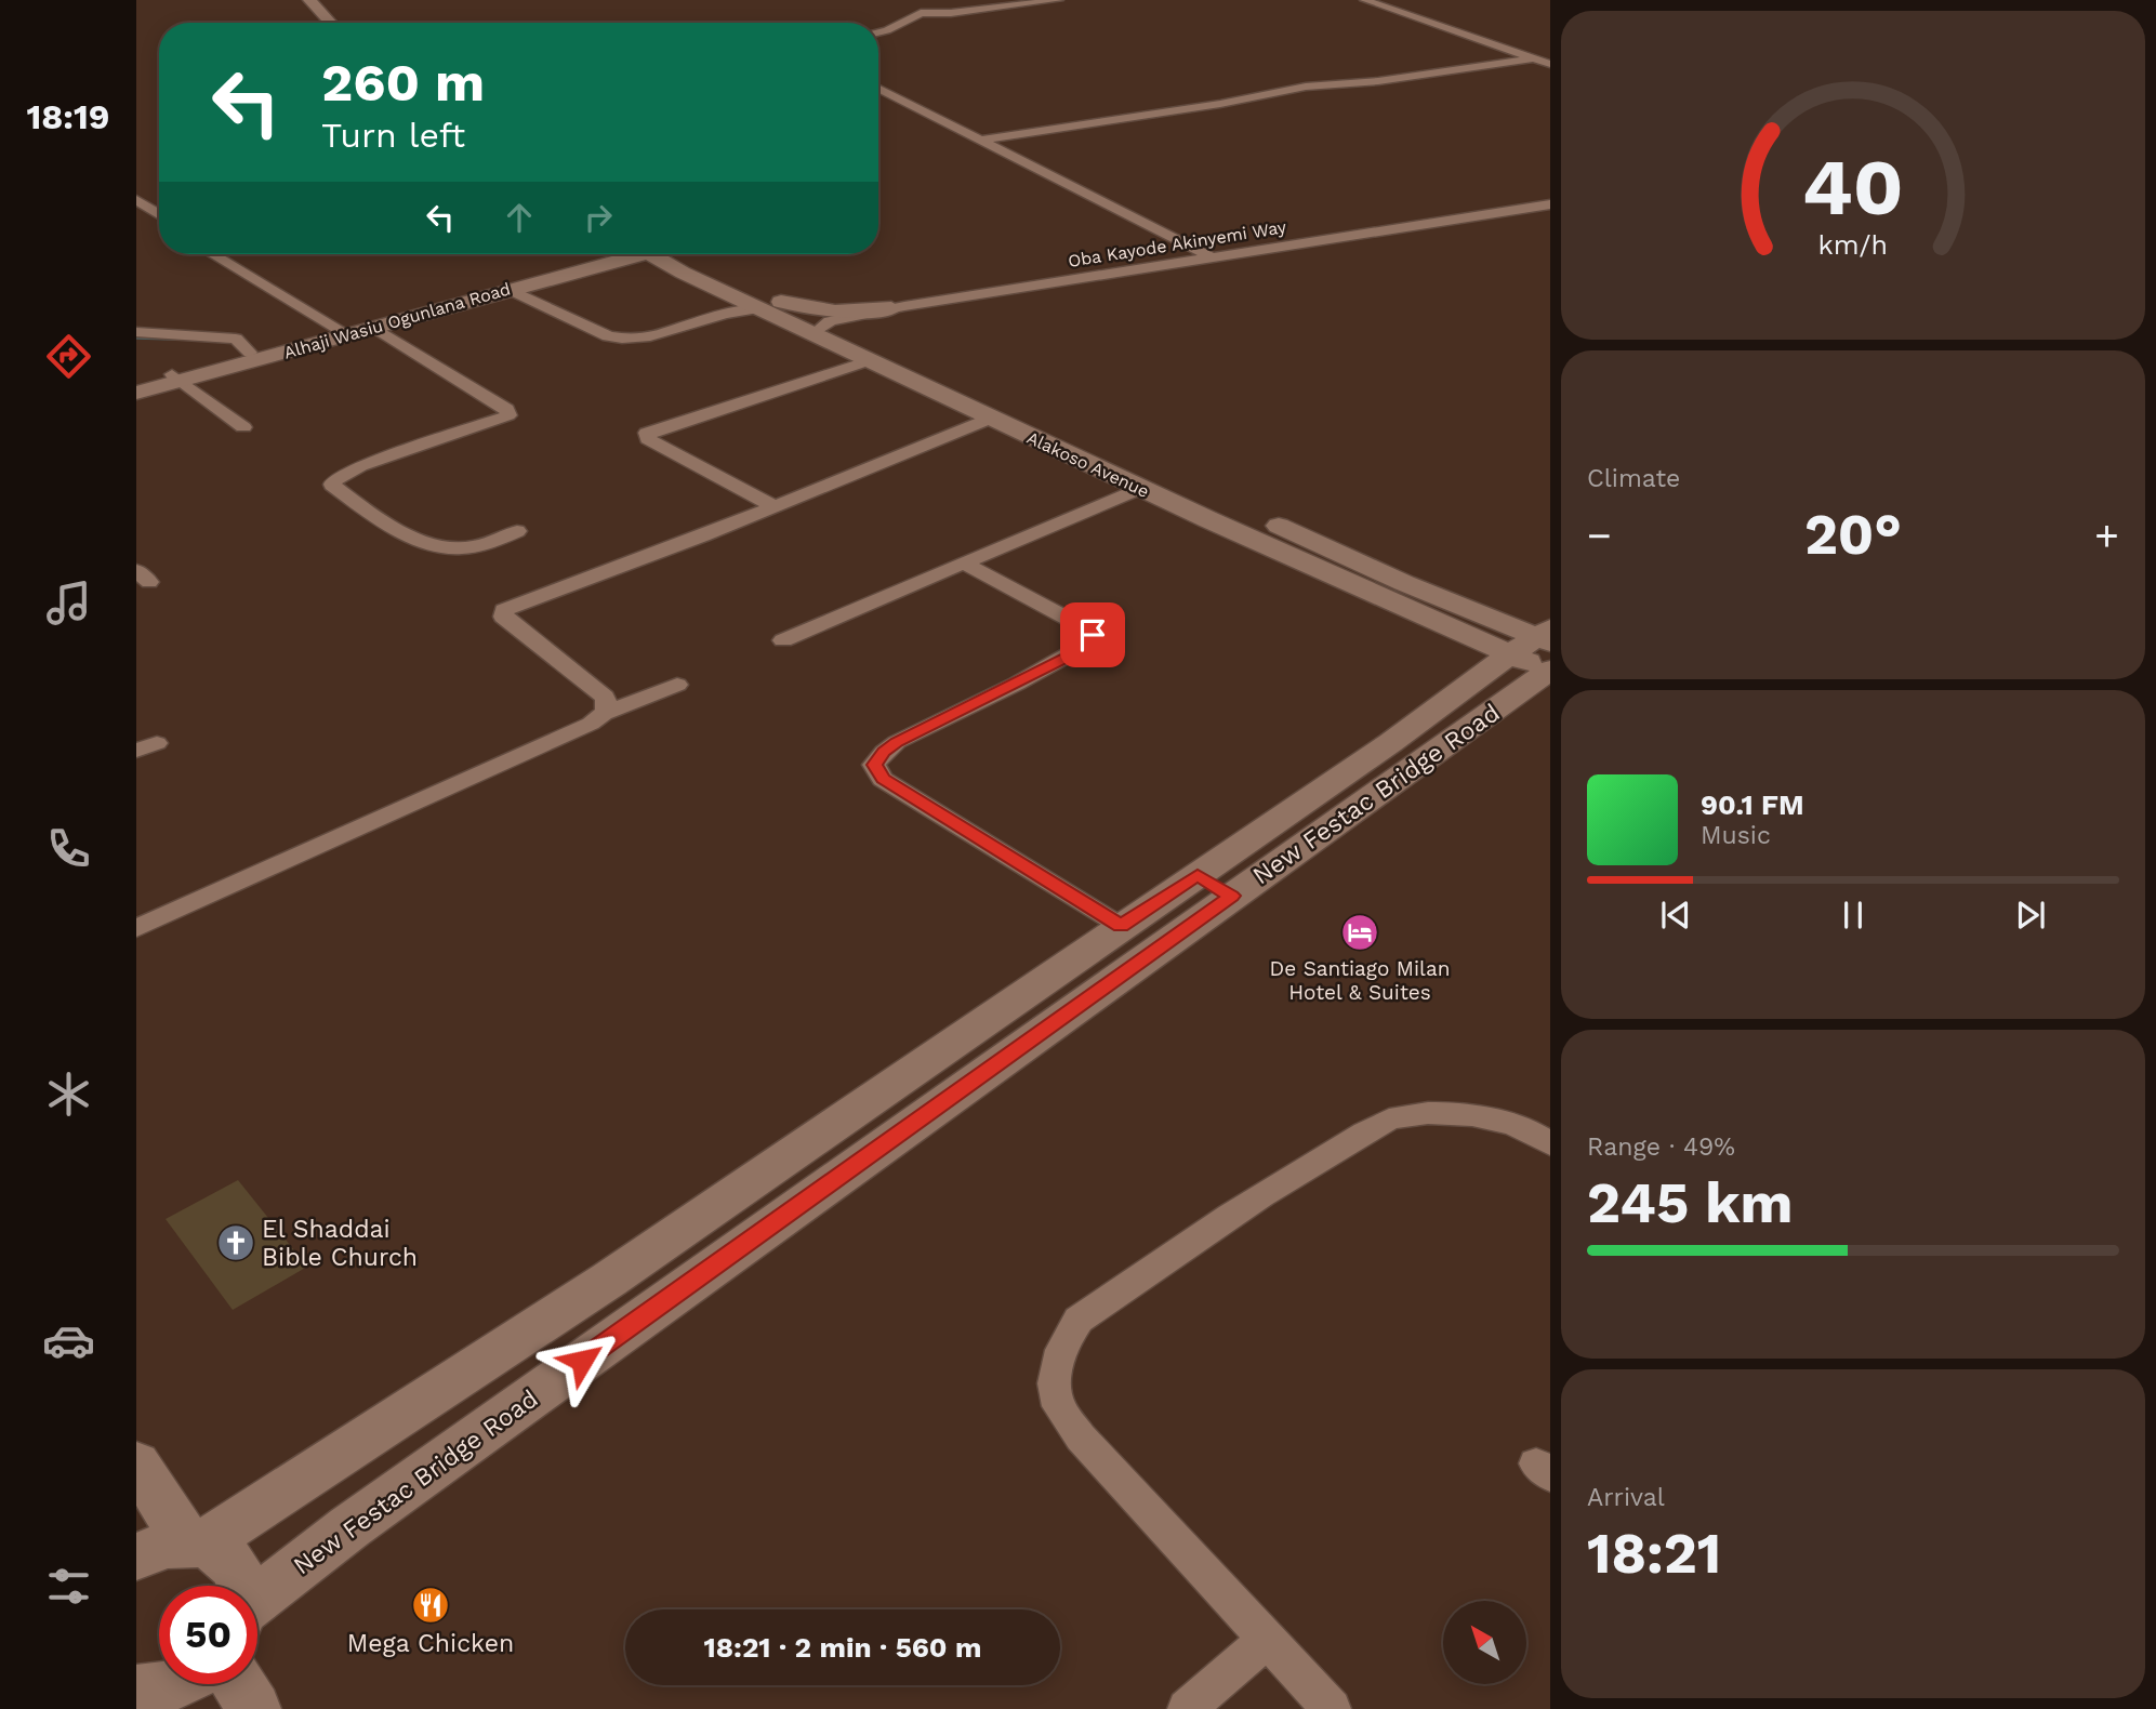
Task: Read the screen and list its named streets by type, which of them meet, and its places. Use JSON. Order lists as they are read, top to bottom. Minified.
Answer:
{"streets":{"street":["Oba Kayode Akinyemi Way","Alhaji Wasiu Ogunlana Road","Alakoso Avenue","New Festac Bridge Road"]},"crossings":[["Oba Kayode Akinyemi Way","Alakoso Avenue"],["Alakoso Avenue","New Festac Bridge Road"]],"places":{"hotel":["De Santiago Milan Hotel & Suites"],"church":["El Shaddai Bible Church"],"restaurant":["Mega Chicken"]},"north":"top left","page":{"tabs":"18:19","turn":["260 m","Turn left"],"tile":["Climate",["Range · 49%","245 km"],["Arrival","18:21"]],"heat":["−","20°","+"],"song":["90.1 FM","Music"],"limit":"50","trip":"18:21 · 2 min · 560 m","gauge":["40","km/h"]}}
